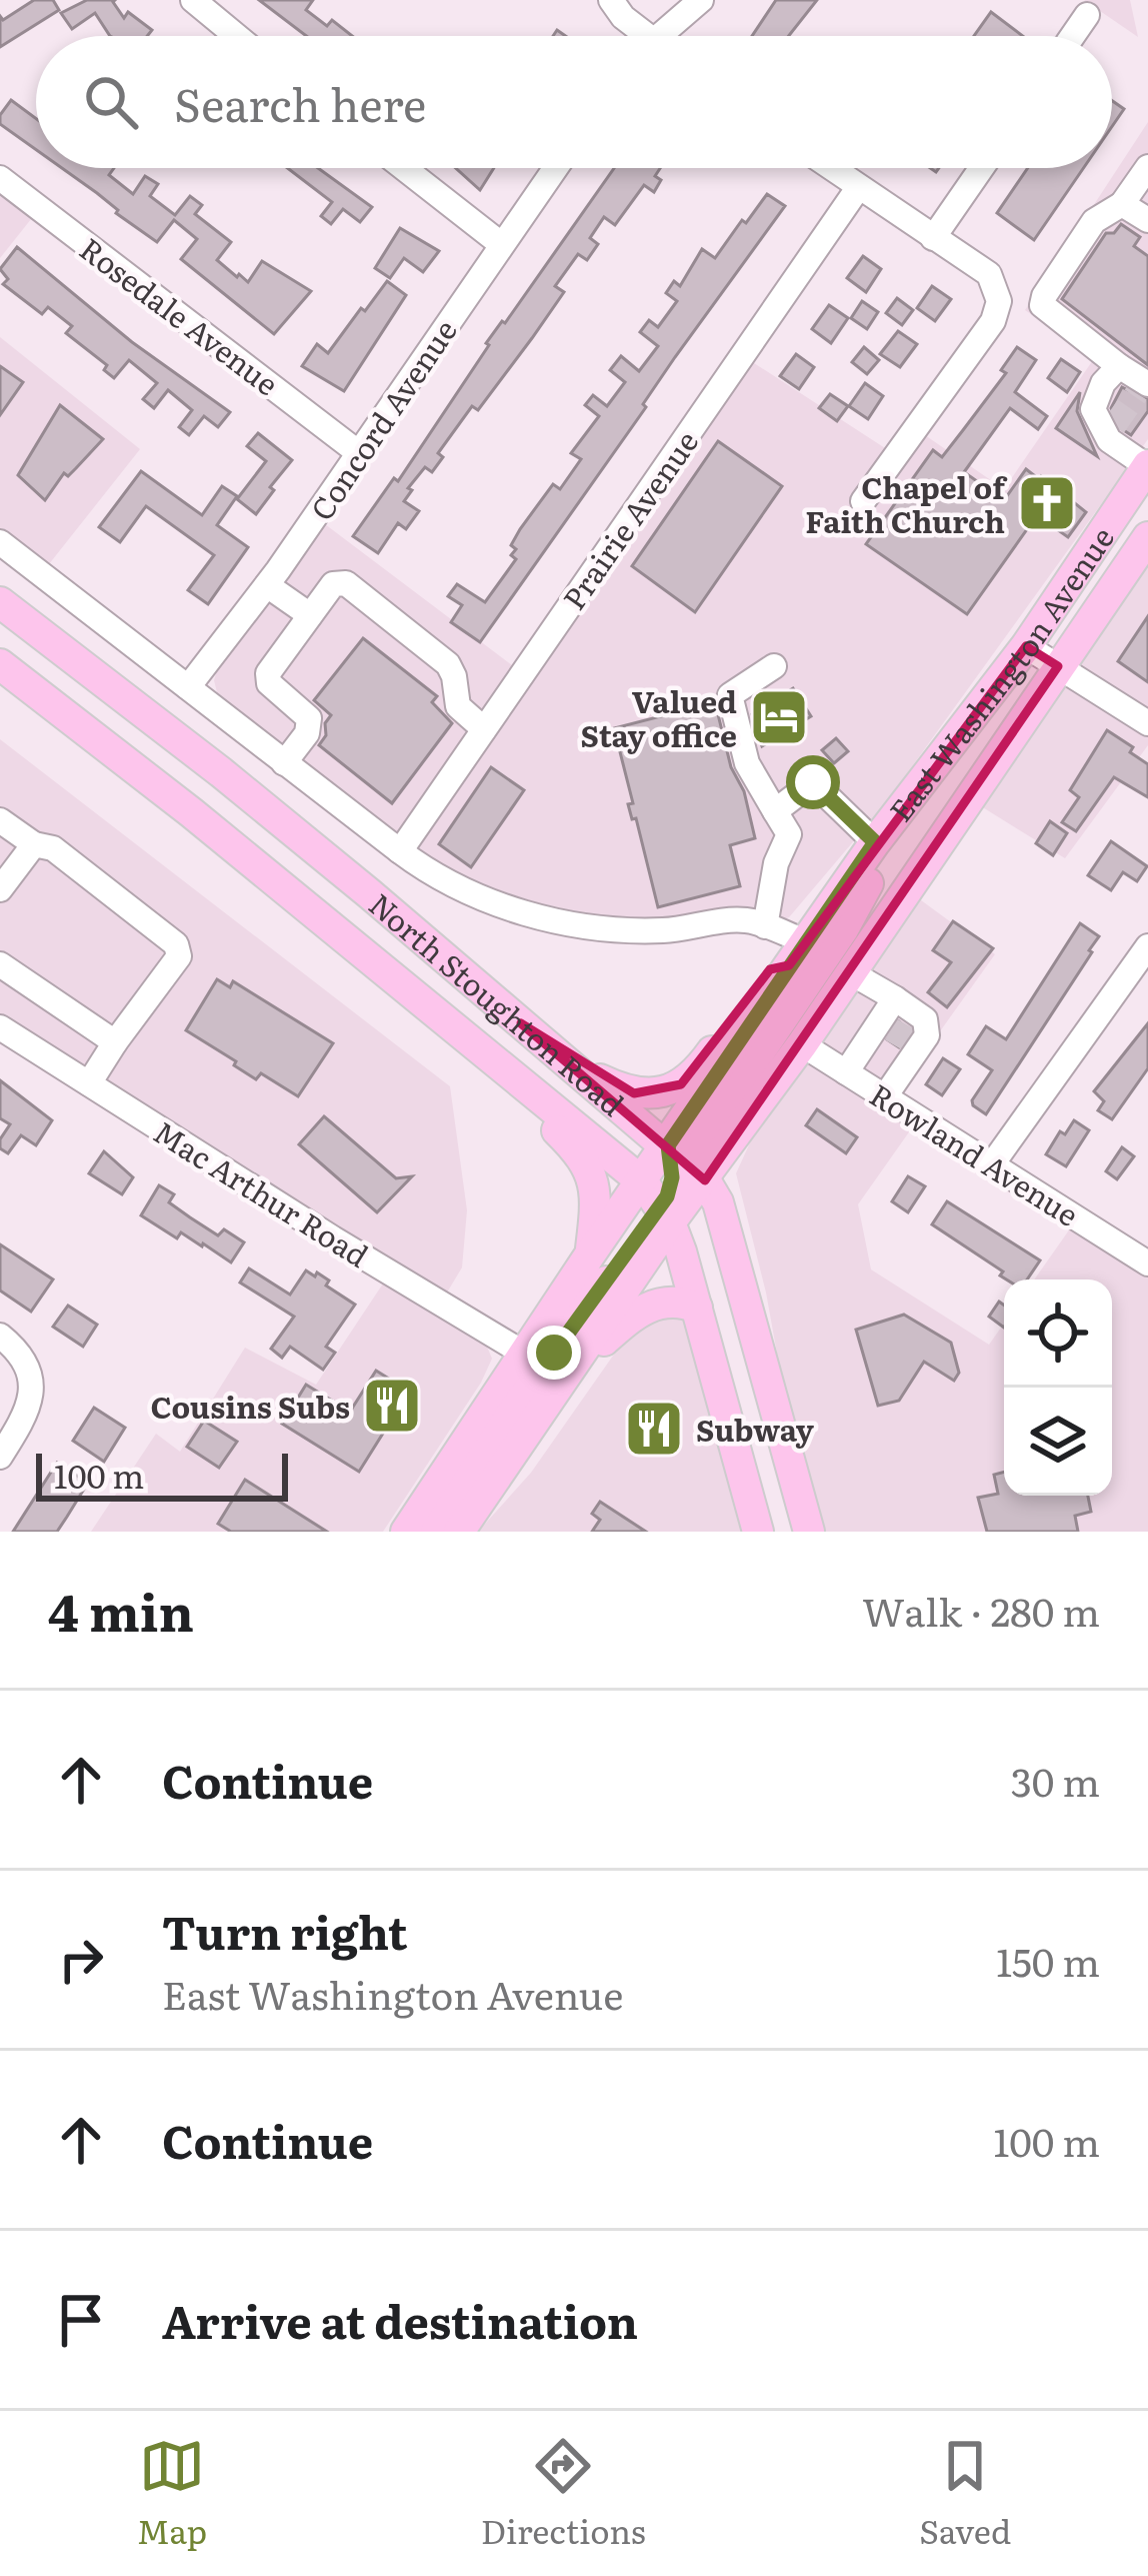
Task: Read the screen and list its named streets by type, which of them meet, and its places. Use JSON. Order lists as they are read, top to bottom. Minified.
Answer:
{"streets":{"main road":["East Washington Avenue","North Stoughton Road"],"street":["Rosedale Avenue","Concord Avenue","Prairie Avenue","Rowland Avenue","Mac Arthur Road"]},"crossings":[["Rosedale Avenue","Concord Avenue"],["East Washington Avenue","North Stoughton Road"],["East Washington Avenue","Rowland Avenue"],["East Washington Avenue","Mac Arthur Road"]],"places":{"church":["Chapel of Faith Church"],"hotel":["Valued Stay office"],"restaurant":["Cousins Subs","Subway"]},"scale_bar":"100 m","page":{"search":"Search here","scale":"100 m","heading":["4 min","Walk · 280 m"],"list":[["Continue","30 m"],["Turn right","East Washington Avenue","150 m"],["Continue","100 m"],"Arrive at destination"],"nav":["Map","Directions","Saved"]}}
